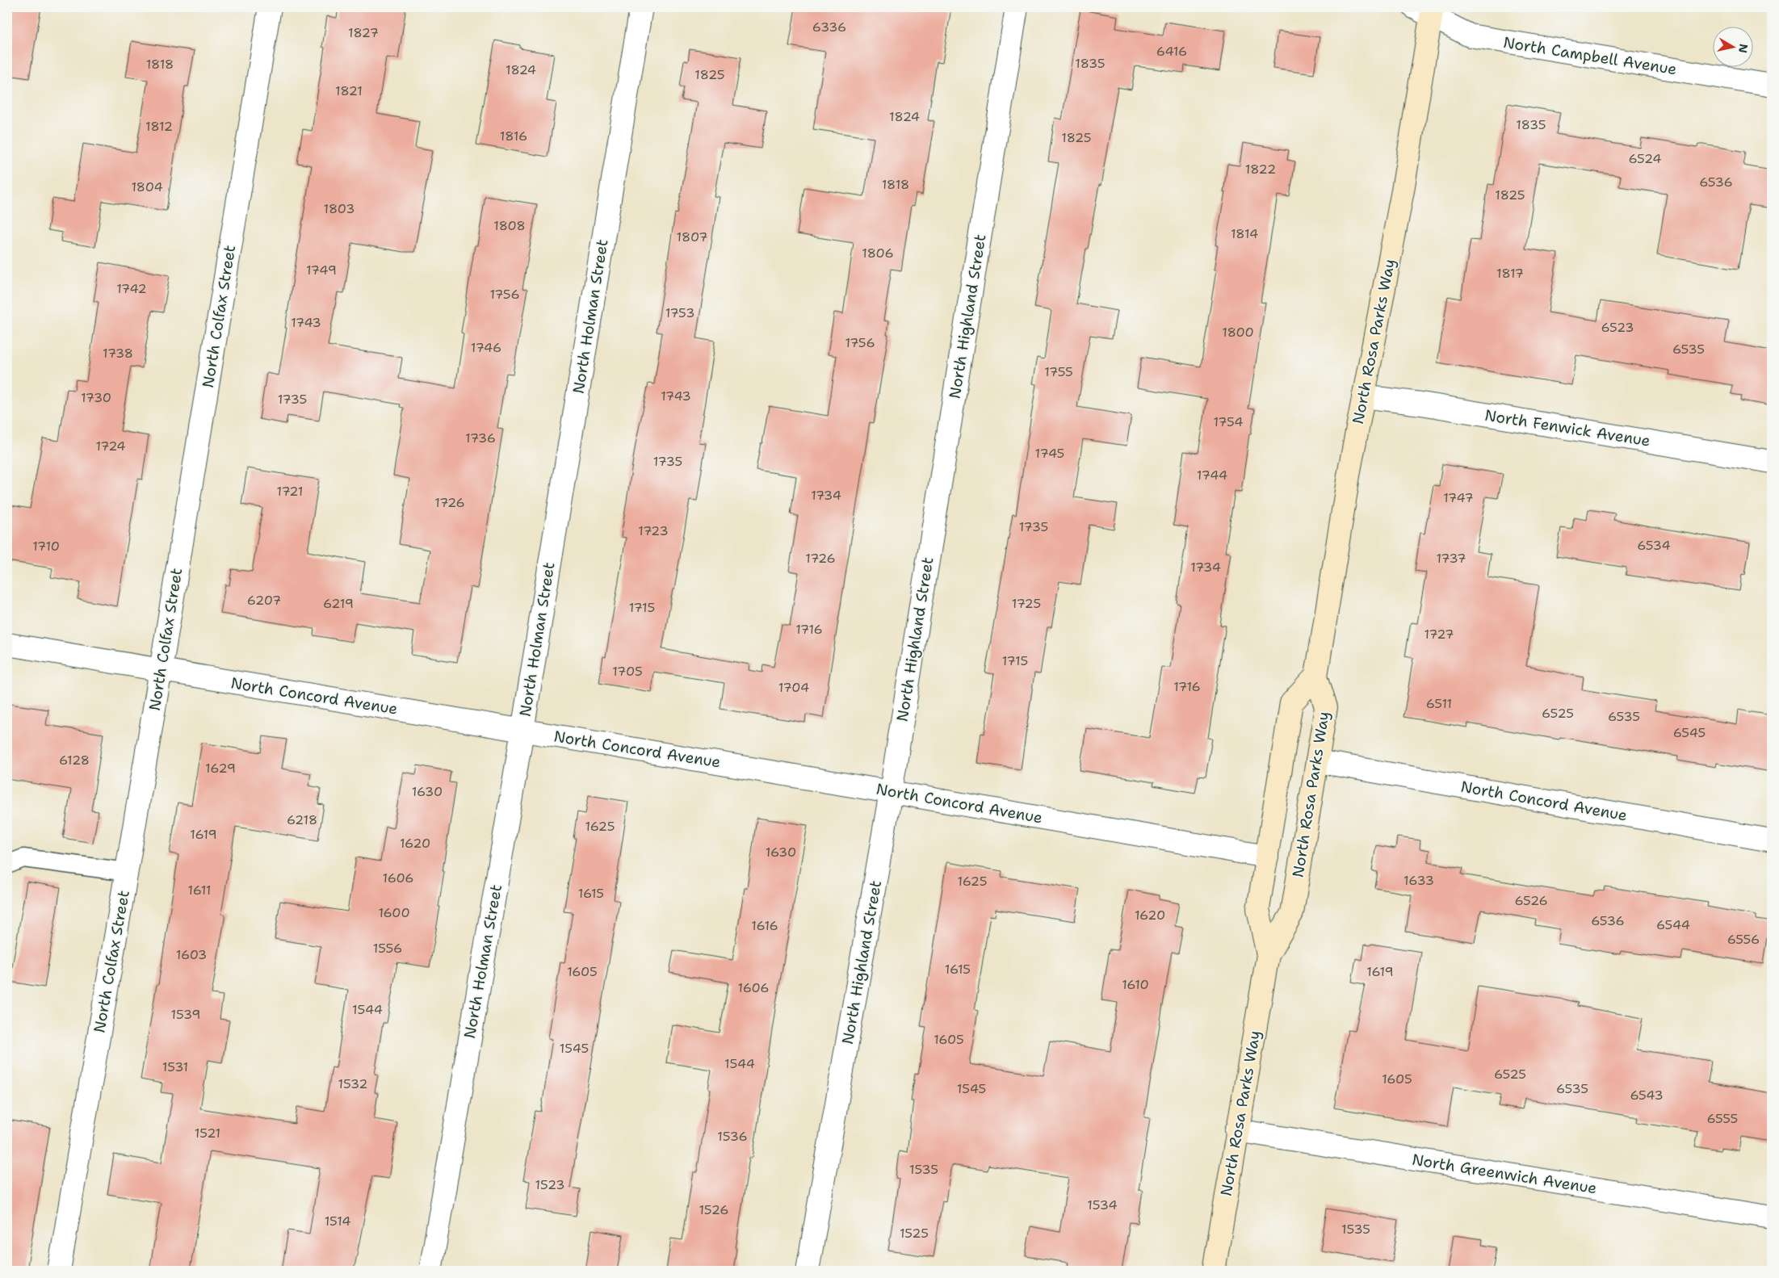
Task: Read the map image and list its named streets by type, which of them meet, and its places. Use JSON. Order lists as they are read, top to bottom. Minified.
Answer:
{"streets":{"main road":["North Rosa Parks Way"],"street":["North Campbell Avenue","North Colfax Street","North Holman Street","North Highland Street","North Fenwick Avenue","North Concord Avenue","North Greenwich Avenue"]},"crossings":[["North Campbell Avenue","North Rosa Parks Way"],["North Colfax Street","North Concord Avenue"],["North Holman Street","North Concord Avenue"],["North Highland Street","North Concord Avenue"],["North Rosa Parks Way","North Fenwick Avenue"],["North Rosa Parks Way","North Concord Avenue"],["North Rosa Parks Way","North Greenwich Avenue"]],"house_numbers":["6336","1827","6416","1835","1818","1824","1825","1821","1824","1835","1812","1816","1825","6524","1822","6536","1818","1804","1825","1803","1808","1814","1807","1806","1749","1817","1742","1756","1753","1743","6523","1800","1756","1746","6535","1738","1755","1743","1730","1735","1754","1736","1724","1745","1735","1744","1721","1734","1747","1726","1735","1723","6534","1710","1726","1737","1734","6207","6219","1725","1715","1716","1727","1715","1705","1716","1704","6511","6525","6535","6545","6128","1629","1630","6218","1625","1619","1620","1630","1606","1633","1625","1611","1615","6526","1600","1620","6536","6544","1616","6556","1556","1603","1615","1605","1619","1610","1606","1544","1539","1605","1545","1544","1531","6525","1605","1532","1545","6535","6543","6555","1521","1536","1535","1523","1534","1526","1514","1535","1525"],"north":"right"}
